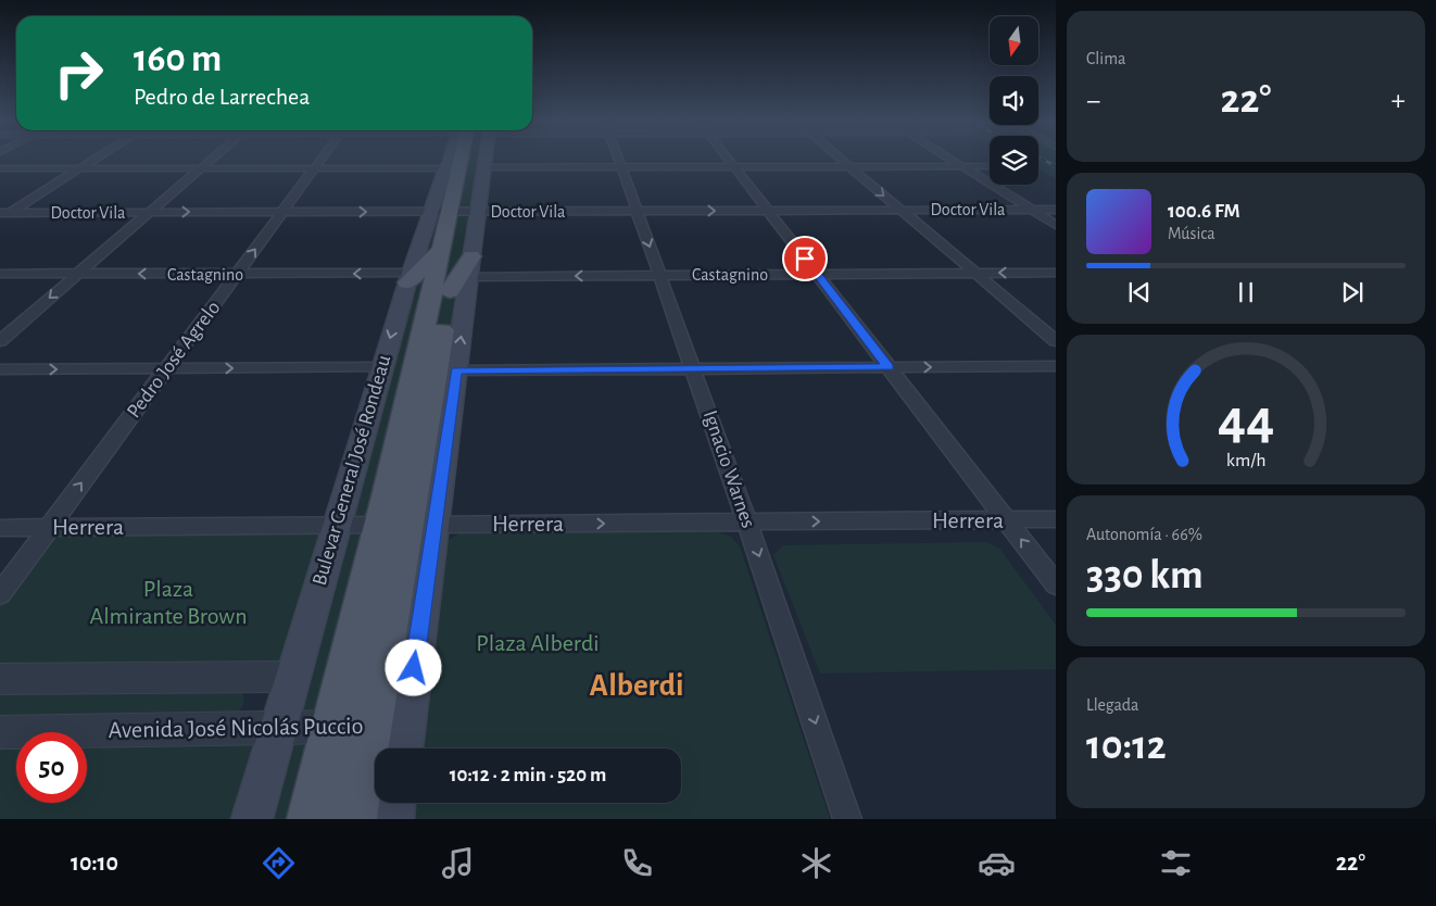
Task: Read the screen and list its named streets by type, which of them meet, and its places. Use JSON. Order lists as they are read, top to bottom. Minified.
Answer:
{"streets":{"main road":["Bulevar General José Rondeau"],"street":["Doctor Vila","Castagnino","Pedro José Agrelo","Ignacio Warnes","Herrera","Avenida José Nicolás Puccio"]},"crossings":[["Doctor Vila","Pedro José Agrelo"],["Doctor Vila","Ignacio Warnes"],["Doctor Vila","Bulevar General José Rondeau"],["Castagnino","Pedro José Agrelo"],["Castagnino","Ignacio Warnes"],["Castagnino","Bulevar General José Rondeau"],["Pedro José Agrelo","Herrera"],["Ignacio Warnes","Herrera"],["Bulevar General José Rondeau","Herrera"],["Bulevar General José Rondeau","Avenida José Nicolás Puccio"]],"one_way":["Ignacio Warnes","Herrera"],"districts":["Alberdi"],"parks":["Plaza Almirante Brown","Plaza Alberdi"],"north":"bottom","page":{"tile":["Clima",["Autonomía · 66%","330 km"],["Llegada","10:12"]],"turn":["160 m","Pedro de Larrechea"],"heat":["−","22°","+"],"song":["100.6 FM","Música"],"limit":"50","trip":"10:12 · 2 min · 520 m","tabs":["10:10","22°"],"gauge":["44","km/h"]}}
